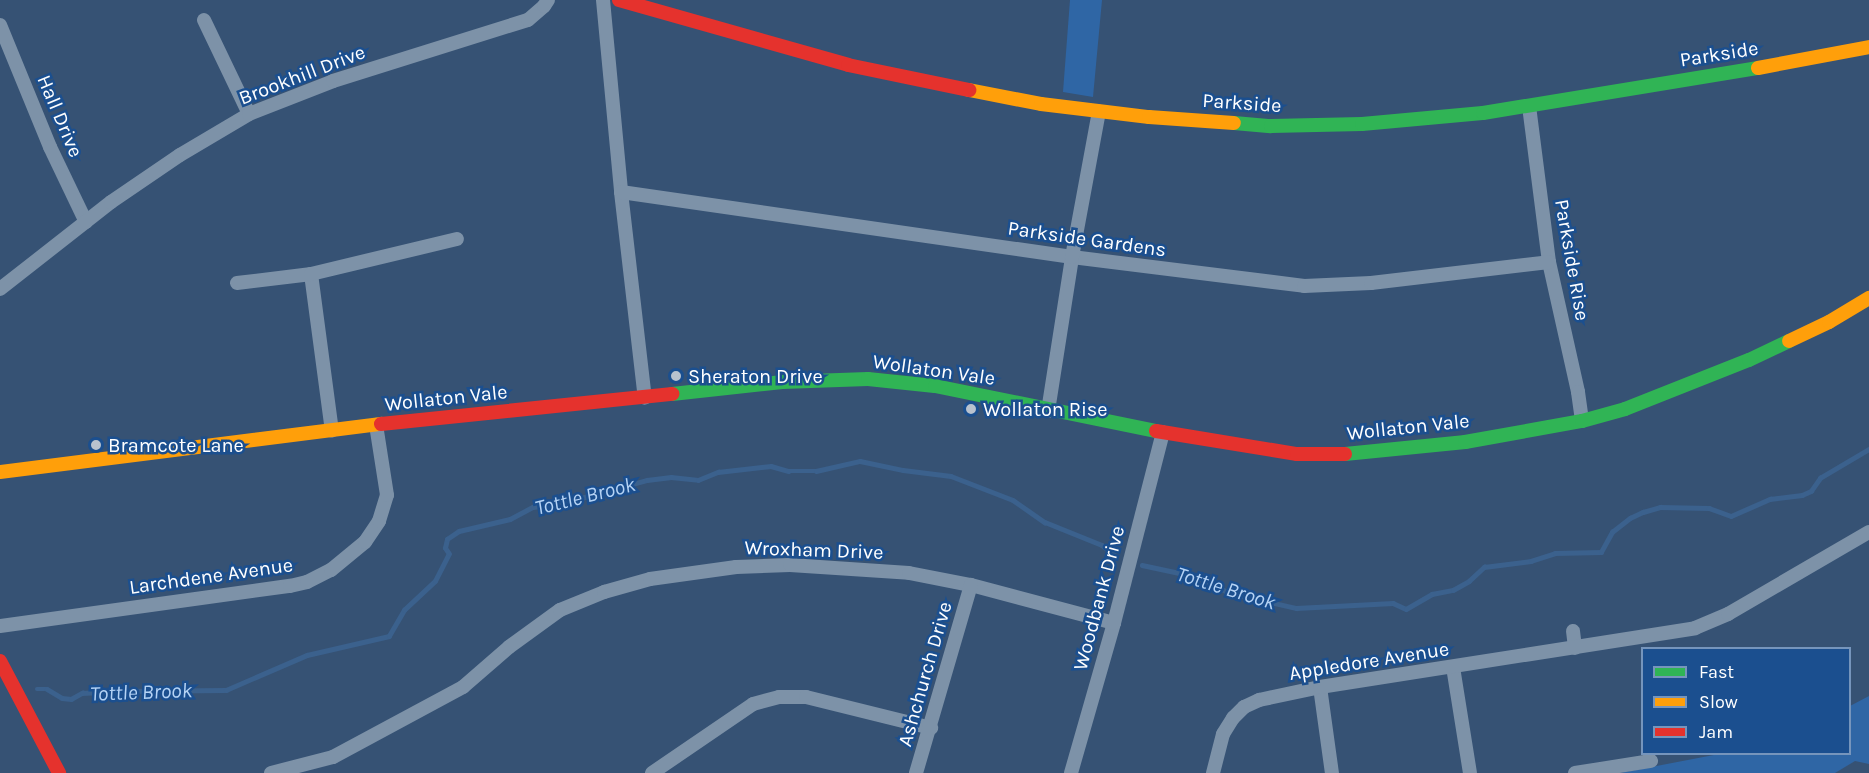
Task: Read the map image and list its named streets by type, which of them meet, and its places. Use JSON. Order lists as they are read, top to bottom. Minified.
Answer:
{"streets":{"street":["Parkside","Brookhill Drive","Hall Drive","Parkside Gardens","Parkside Rise","Wollaton Vale","Wroxham Drive","Larchdene Avenue","Woodbank Drive","Appledore Avenue","Ashchurch Drive"]},"crossings":[["Parkside","Parkside Rise"],["Brookhill Drive","Hall Drive"],["Parkside Gardens","Parkside Rise"],["Parkside Rise","Wollaton Vale"],["Wollaton Vale","Larchdene Avenue"],["Wollaton Vale","Woodbank Drive"],["Wroxham Drive","Woodbank Drive"],["Wroxham Drive","Ashchurch Drive"]],"water":["Tottle Brook"],"places":["Sheraton Drive","Wollaton Rise","Bramcote Lane"],"legend":["Fast","Slow","Jam"]}
